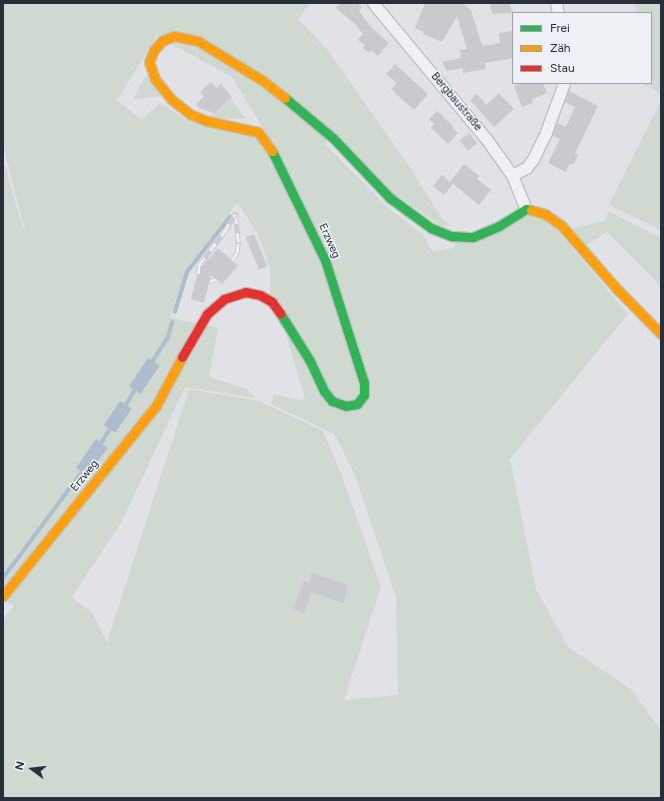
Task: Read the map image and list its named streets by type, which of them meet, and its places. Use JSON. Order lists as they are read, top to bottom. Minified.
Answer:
{"streets":{"street":["Bergbaustraße","Erzweg"]},"crossings":[["Bergbaustraße","Erzweg"]],"legend":["Frei","Zäh","Stau"],"north":"left"}
